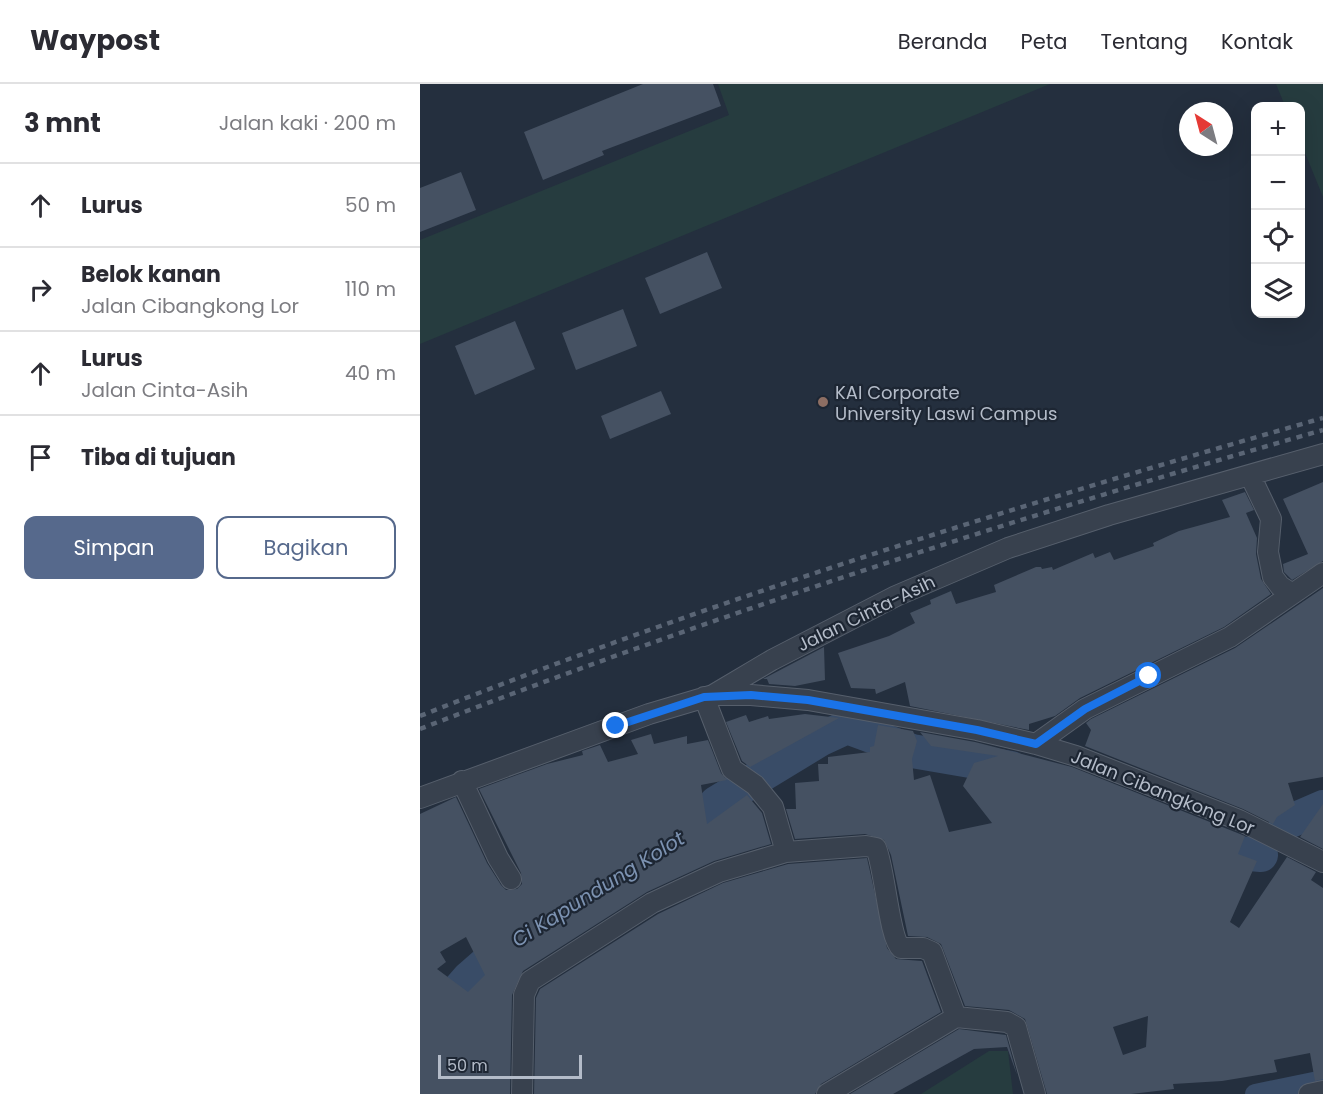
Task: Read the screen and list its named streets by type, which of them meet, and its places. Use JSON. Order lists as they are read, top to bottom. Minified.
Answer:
{"streets":{"street":["Jalan Cinta-Asih","Jalan Cibangkong Lor"]},"crossings":[["Jalan Cinta-Asih","Jalan Cibangkong Lor"]],"water":["Ci Kapundung Kolot"],"places":["KAI Corporate University Laswi Campus"],"scale_bar":"50 m","north":"top left","page":{"header":"Waypost","nav":["Beranda","Peta","Tentang","Kontak"],"heading":["3 mnt","Jalan kaki · 200 m"],"map_buttons":["+","−"],"list":[["Lurus","50 m"],["Belok kanan","Jalan Cibangkong Lor","110 m"],["Lurus","Jalan Cinta-Asih","40 m"],"Tiba di tujuan"],"buttons":["Simpan","Bagikan"],"scale":"50 m"}}
